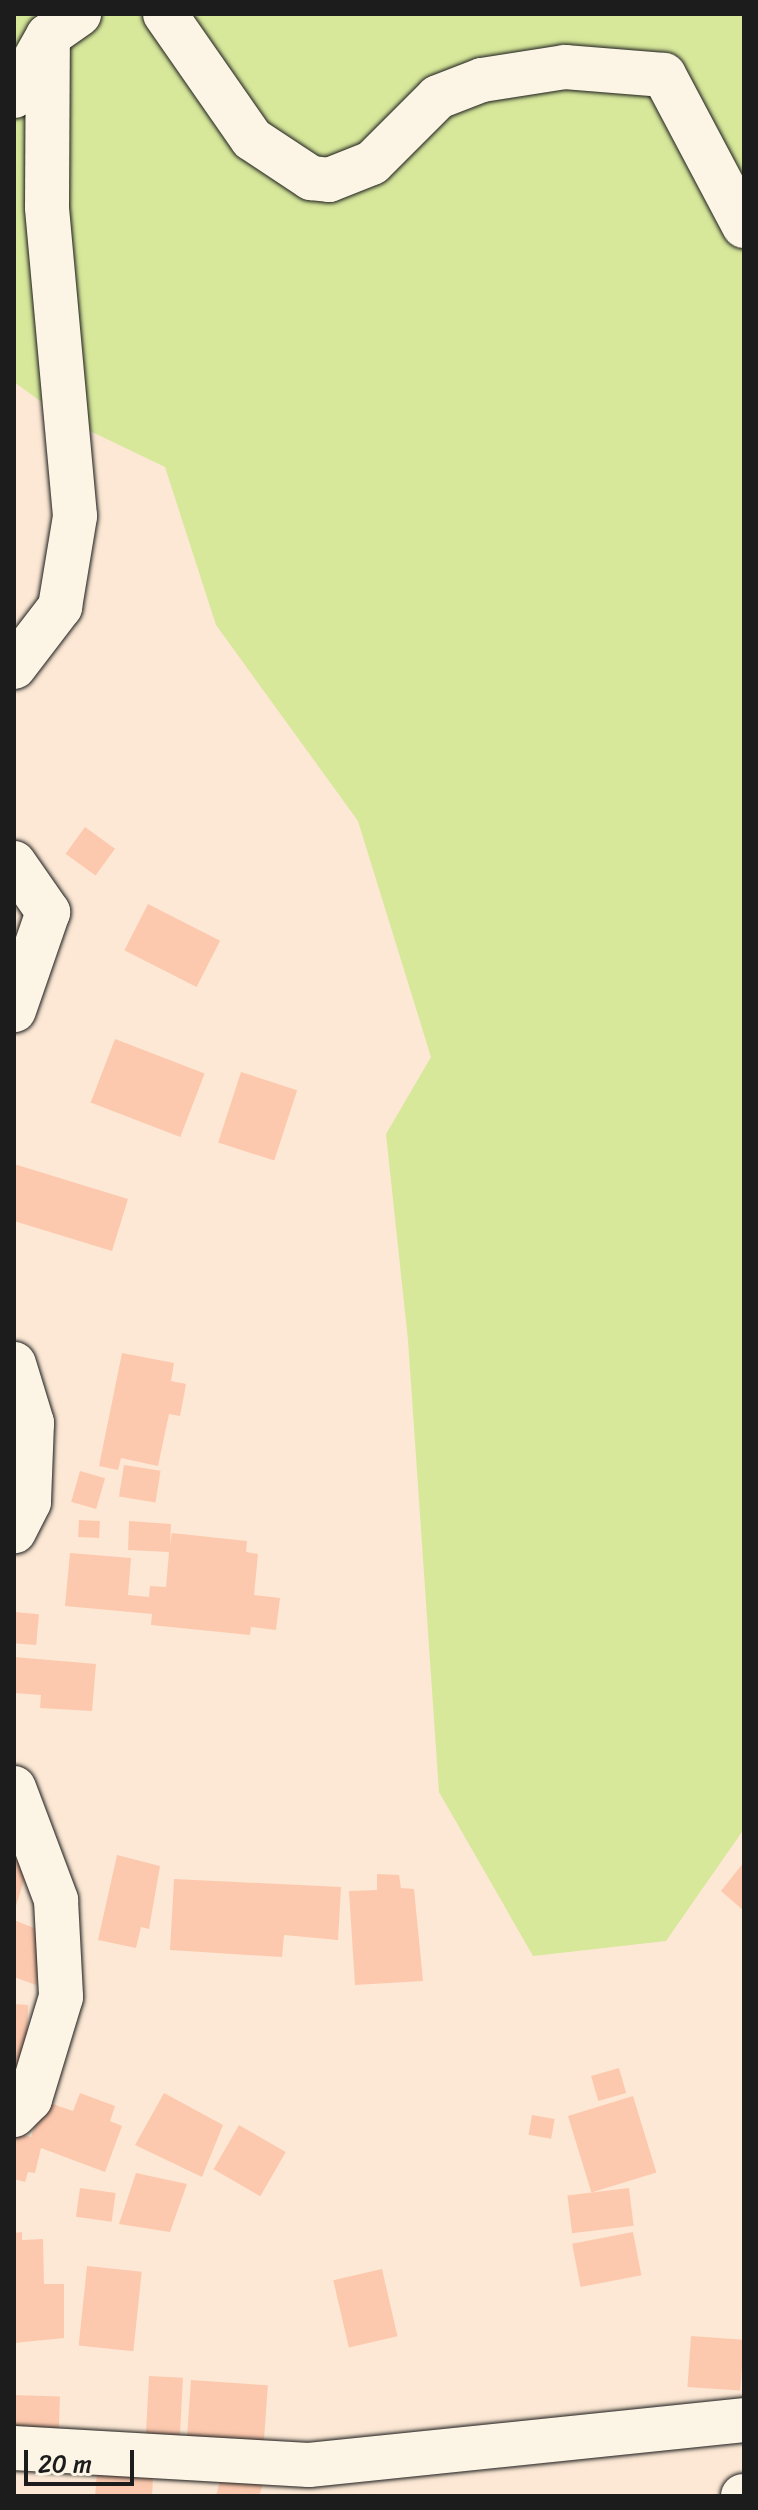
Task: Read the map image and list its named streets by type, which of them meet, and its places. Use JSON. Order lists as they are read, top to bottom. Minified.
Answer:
{"scale_bar":"20 m"}
